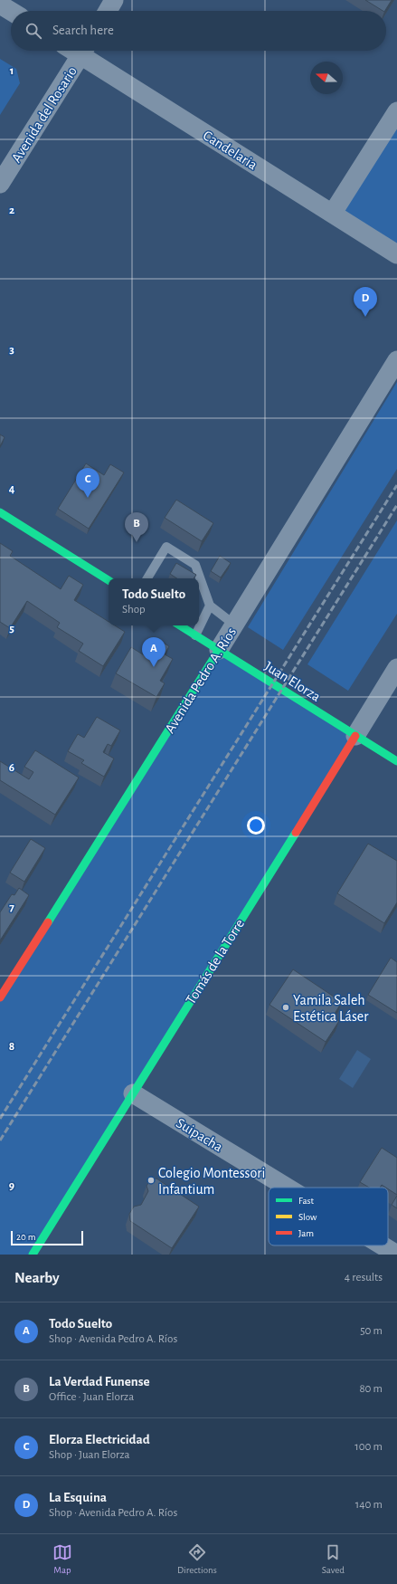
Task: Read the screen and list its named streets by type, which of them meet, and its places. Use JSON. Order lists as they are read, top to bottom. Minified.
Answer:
{"streets":{"main road":["Avenida Pedro A. Ríos","Juan Elorza","Tomás de la Torre"],"street":["Avenida del Rosario","Candelaria","Suipacha"]},"crossings":[["Avenida Pedro A. Ríos","Juan Elorza"],["Juan Elorza","Tomás de la Torre"],["Tomás de la Torre","Suipacha"]],"places":["Yamila Saleh Estética Láser","Colegio Montessori Infantium"],"legend":["Fast","Slow","Jam"],"scale_bar":"20 m","north":"left","page":{"search":"Search here","pins":["D","C","B","A"],"popup":["Todo Suelto","Shop"],"scale":"20 m","heading":["Nearby","4 results"],"list":[{"mark":"A","name":"Todo Suelto","note":"Shop · Avenida Pedro A. Ríos","value":"50 m"},{"mark":"B","name":"La Verdad Funense","note":"Office · Juan Elorza","value":"80 m"},{"mark":"C","name":"Elorza Electricidad","note":"Shop · Juan Elorza","value":"100 m"},{"mark":"D","name":"La Esquina","note":"Shop · Avenida Pedro A. Ríos","value":"140 m"}],"nav":["Map","Directions","Saved"]},"grid":{"rows":["1","2","3","4","5","6","7","8","9"]}}
